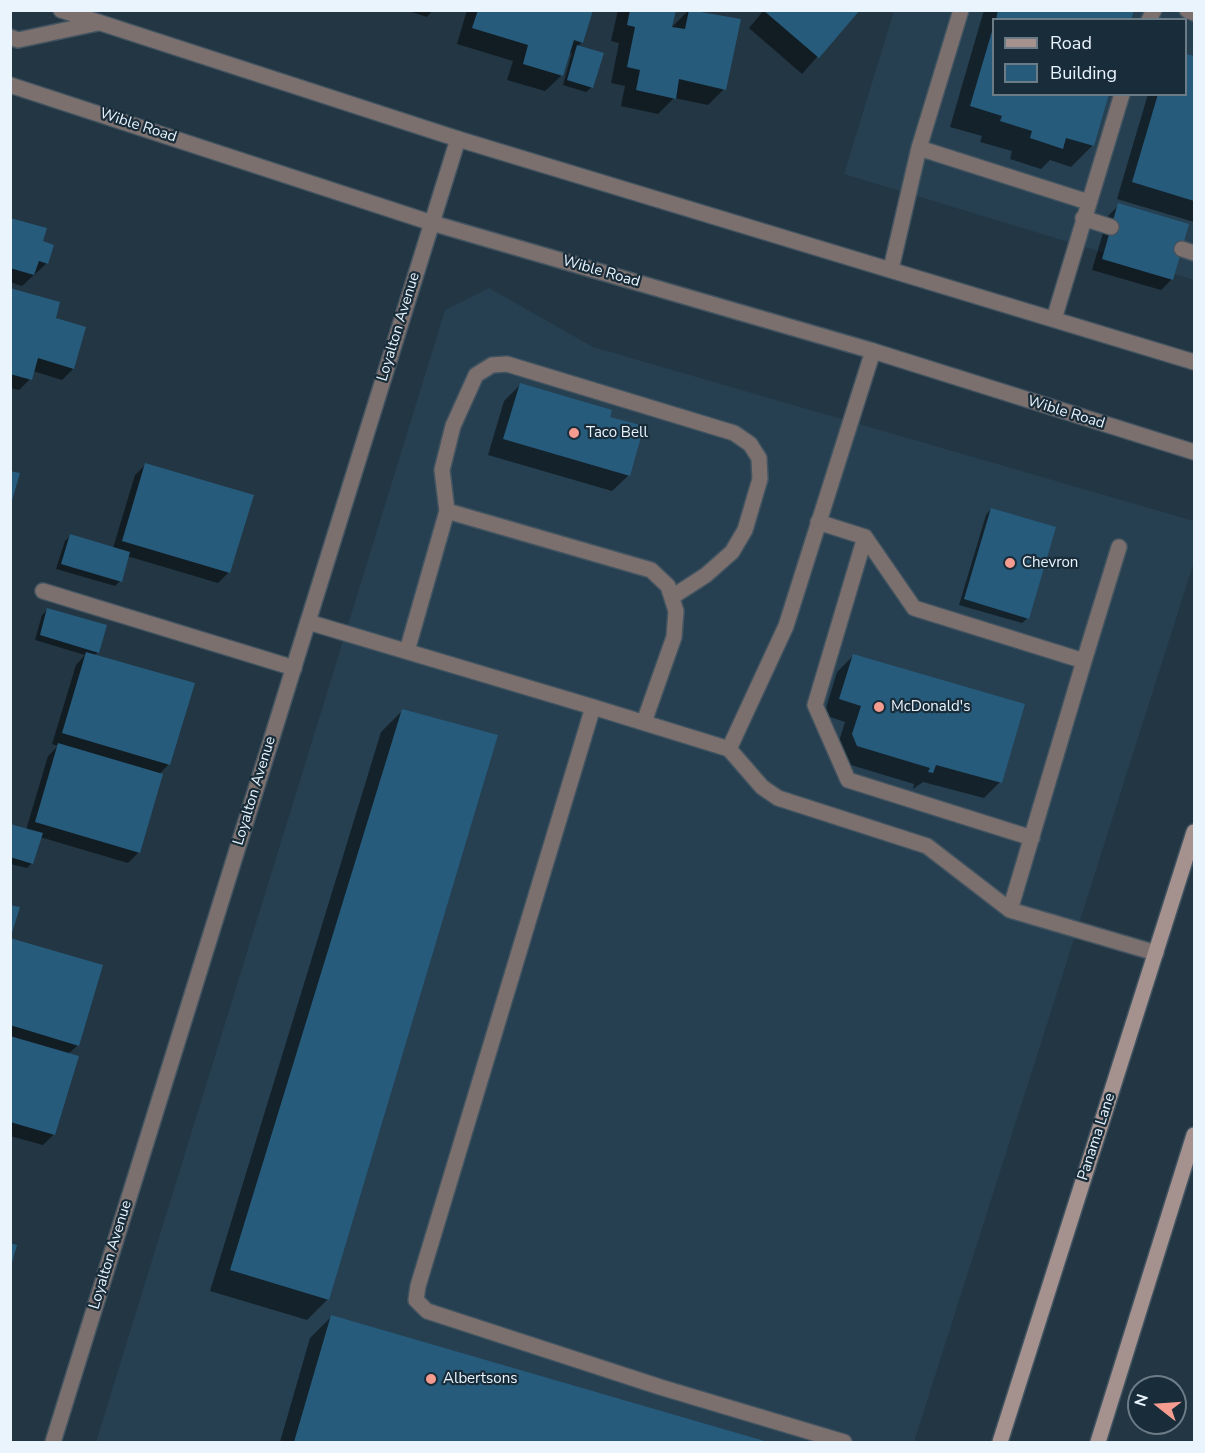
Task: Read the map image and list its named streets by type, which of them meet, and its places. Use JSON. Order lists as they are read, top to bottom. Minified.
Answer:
{"streets":{"main road":["Panama Lane"],"street":["Wible Road","Loyalton Avenue"]},"crossings":[["Wible Road","Loyalton Avenue"]],"places":["Taco Bell","Chevron","McDonald's","Albertsons"],"legend":["Road","Building"],"north":"left"}
